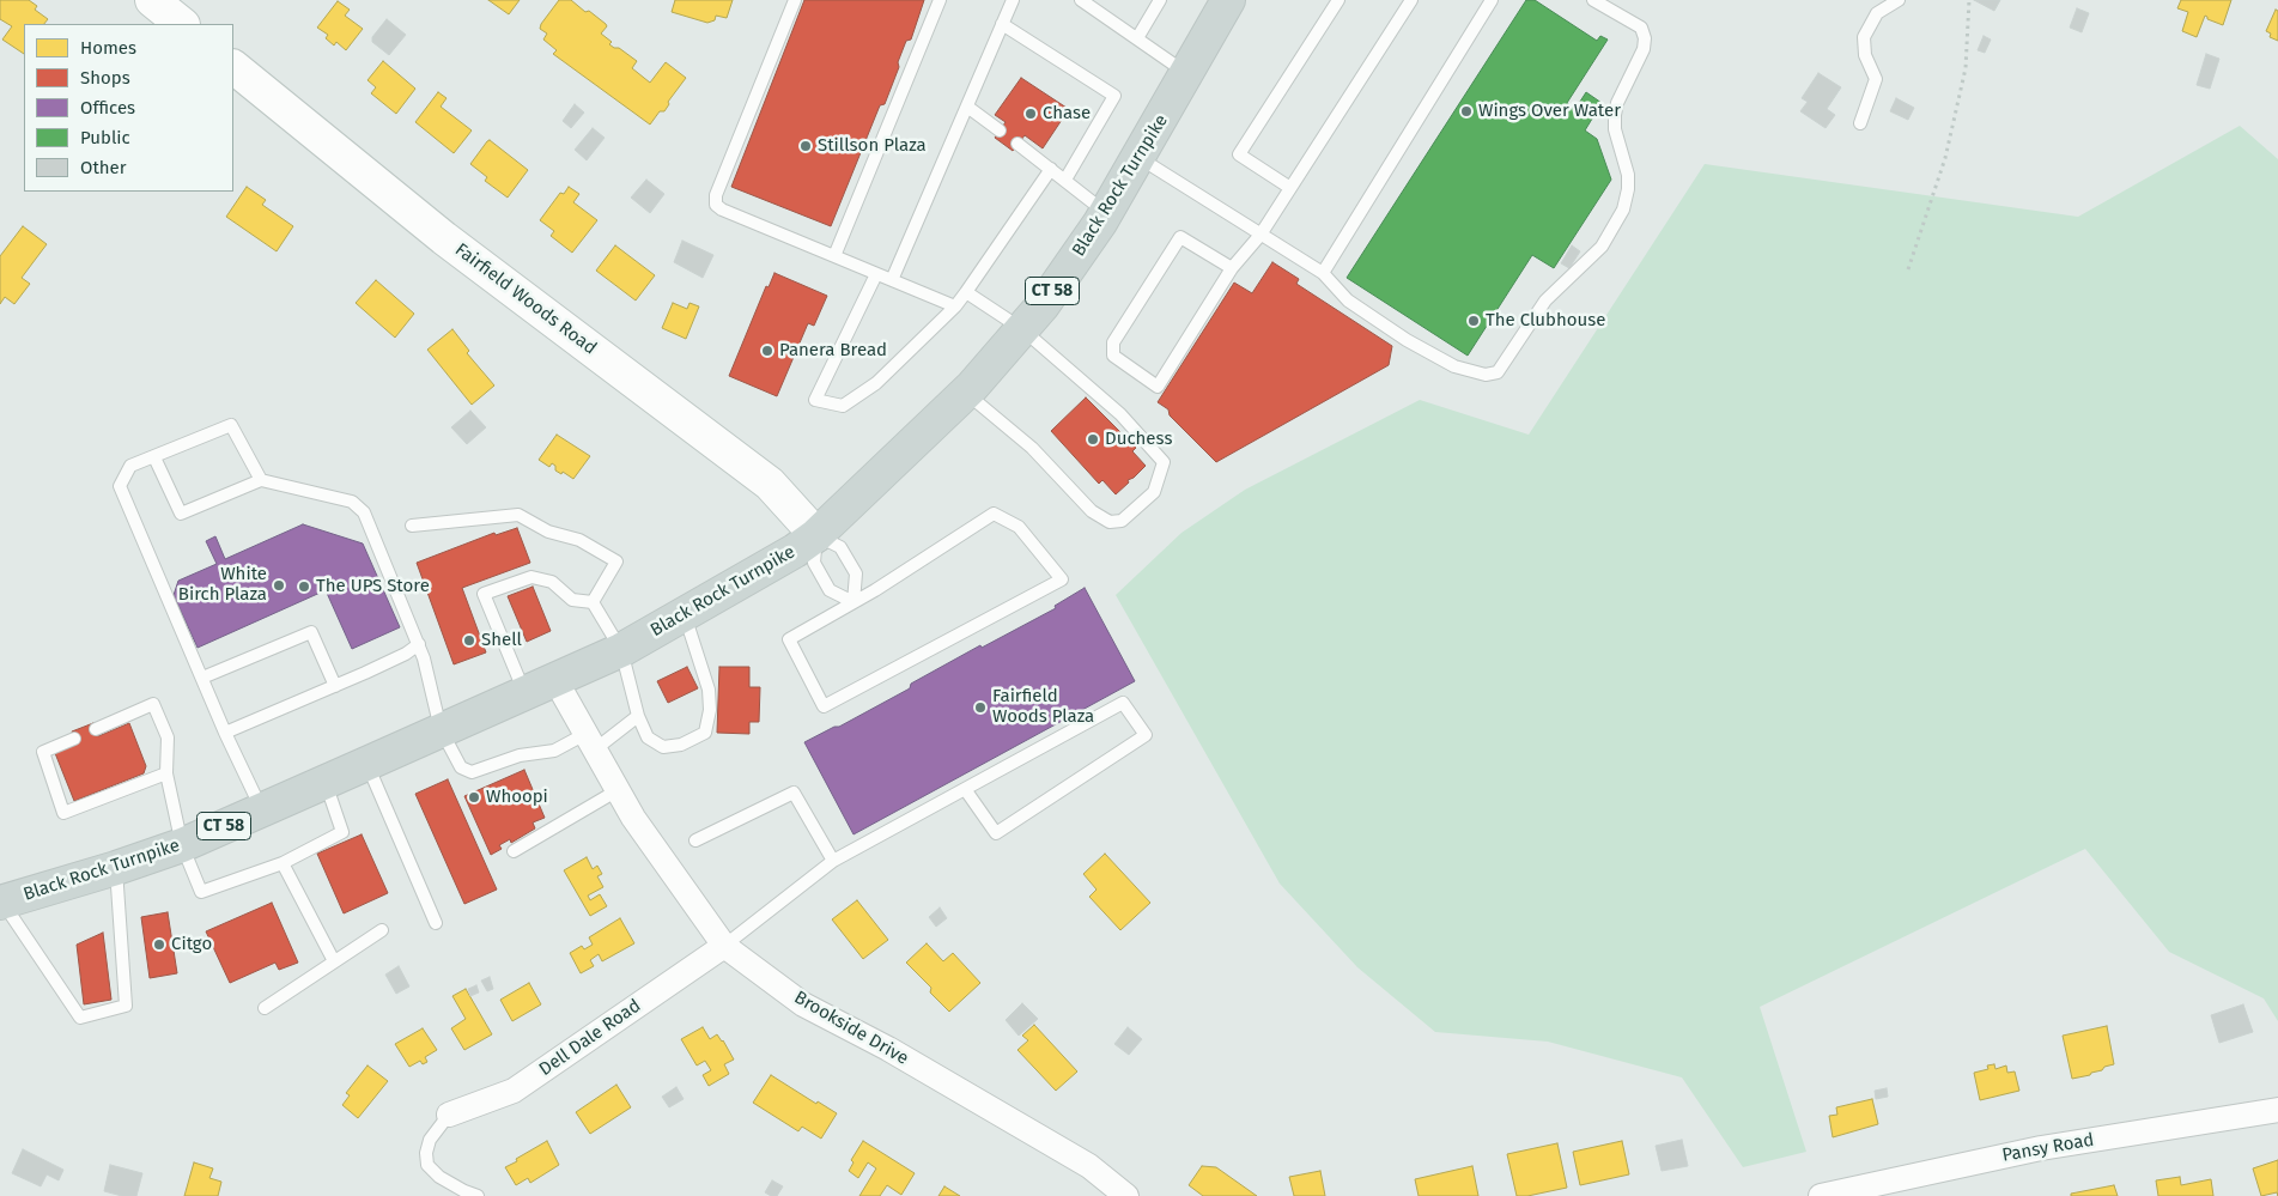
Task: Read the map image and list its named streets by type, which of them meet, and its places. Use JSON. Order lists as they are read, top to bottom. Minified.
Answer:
{"streets":{"main road":["Black Rock Turnpike","CT 58","Fairfield Woods Road"],"street":["Brookside Drive","Dell Dale Road","Pansy Road"]},"crossings":[["Black Rock Turnpike","Fairfield Woods Road"],["Black Rock Turnpike","Brookside Drive"],["Brookside Drive","Dell Dale Road"]],"places":["Wings Over Water","Chase","Stillson Plaza","The Clubhouse","Panera Bread","Duchess","White Birch Plaza","The UPS Store","Shell","Fairfield Woods Plaza","Whoopi","Citgo"],"legend":["Homes","Shops","Offices","Public","Other"]}
